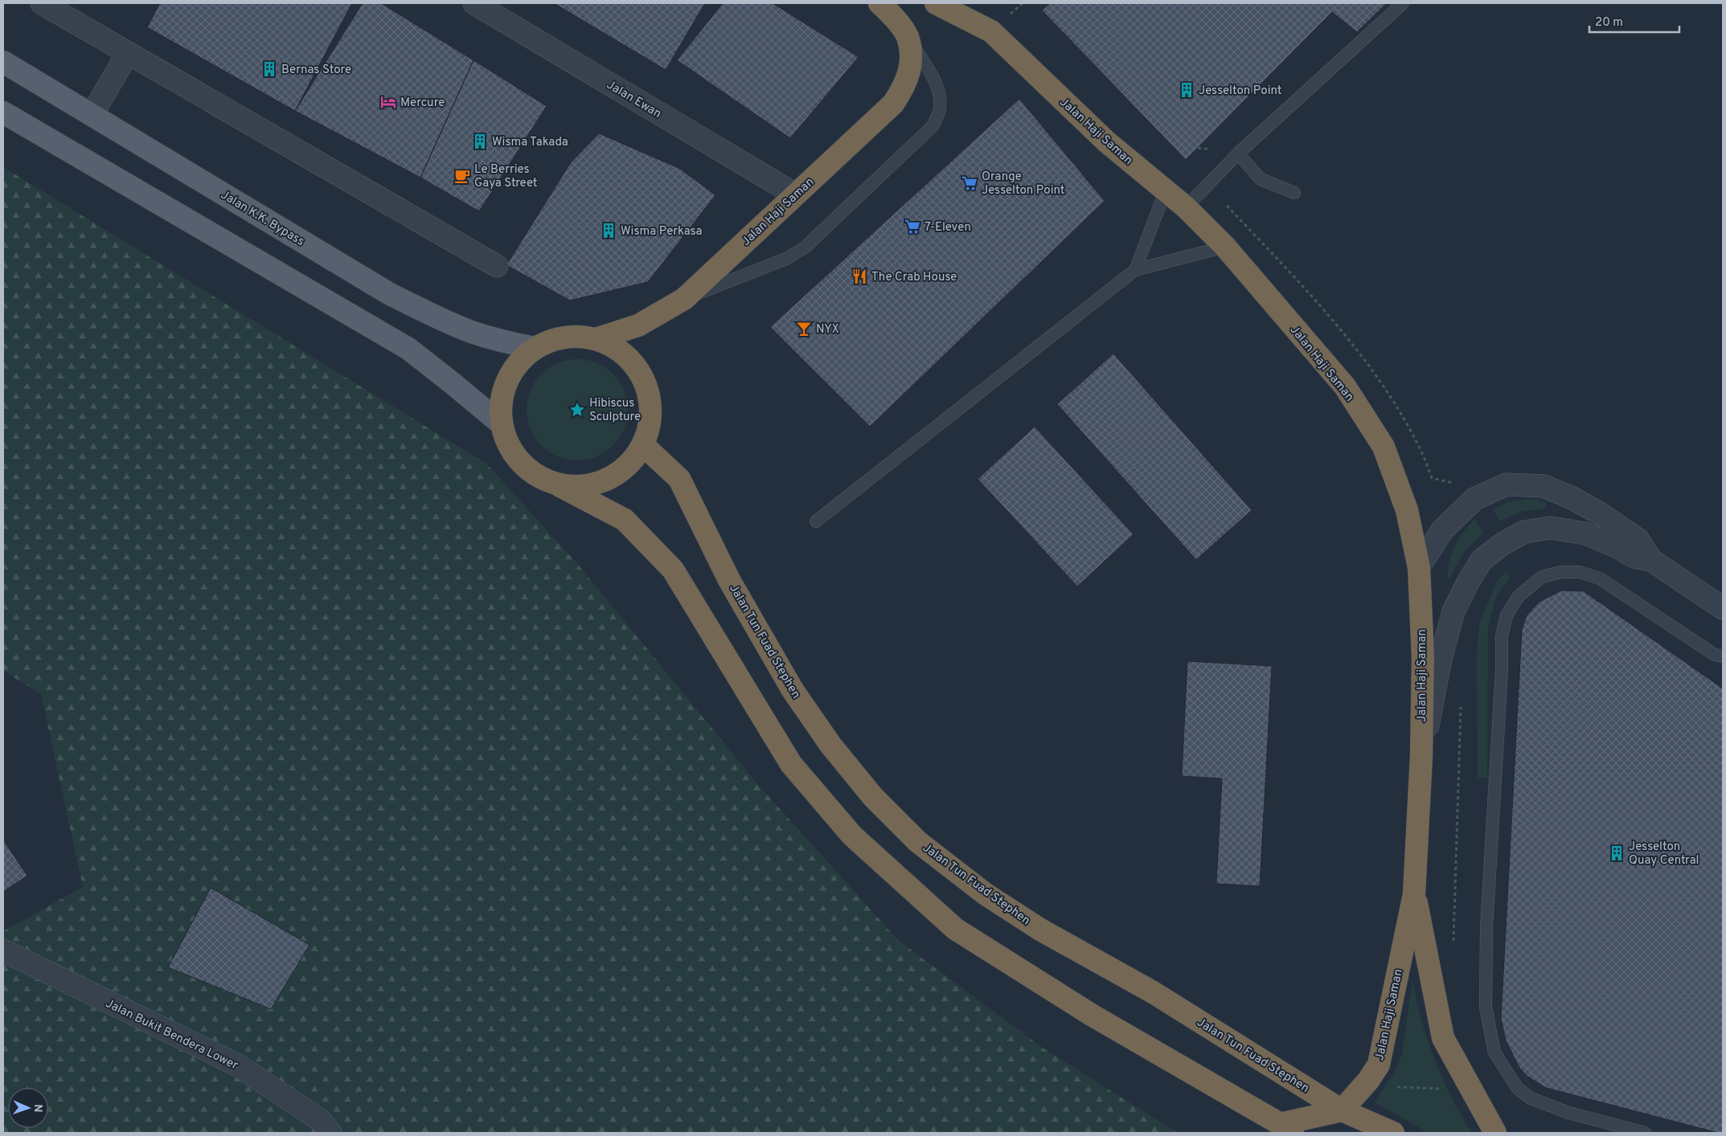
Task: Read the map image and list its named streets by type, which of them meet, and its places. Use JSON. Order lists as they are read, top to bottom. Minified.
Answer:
{"streets":{"highway":["Jalan Haji Saman","Jalan Tun Fuad Stephen"],"main road":["Jalan K.K. Bypass"],"street":["Jalan Ewan","Jalan Bukit Bendera Lower"]},"crossings":[["Jalan Ewan","Jalan Haji Saman"],["Jalan Haji Saman","Jalan Tun Fuad Stephen"]],"places":{"building":["Bernas Store","Jesselton Point","Wisma Takada","Wisma Perkasa","Jesselton Quay Central"],"hotel":["Mercure"],"cafe":["Le Berries Gaya Street"],"supermarket":["Orange Jesselton Point","7-Eleven"],"restaurant":["The Crab House"],"bar":["NYX"],"place":["Hibiscus Sculpture"]},"scale_bar":"20 m","north":"right"}
